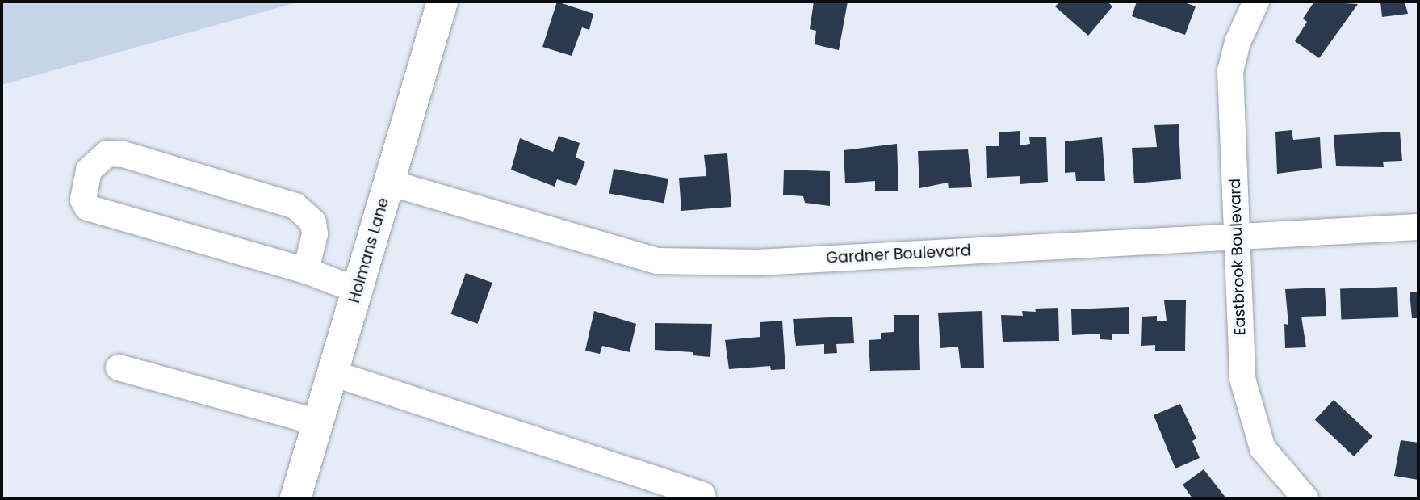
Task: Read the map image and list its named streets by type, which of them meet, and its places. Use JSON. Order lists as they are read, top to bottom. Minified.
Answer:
{"streets":{"main road":["Holmans Lane"],"street":["Gardner Boulevard","Eastbrook Boulevard"]},"crossings":[["Holmans Lane","Gardner Boulevard"],["Gardner Boulevard","Eastbrook Boulevard"]]}
